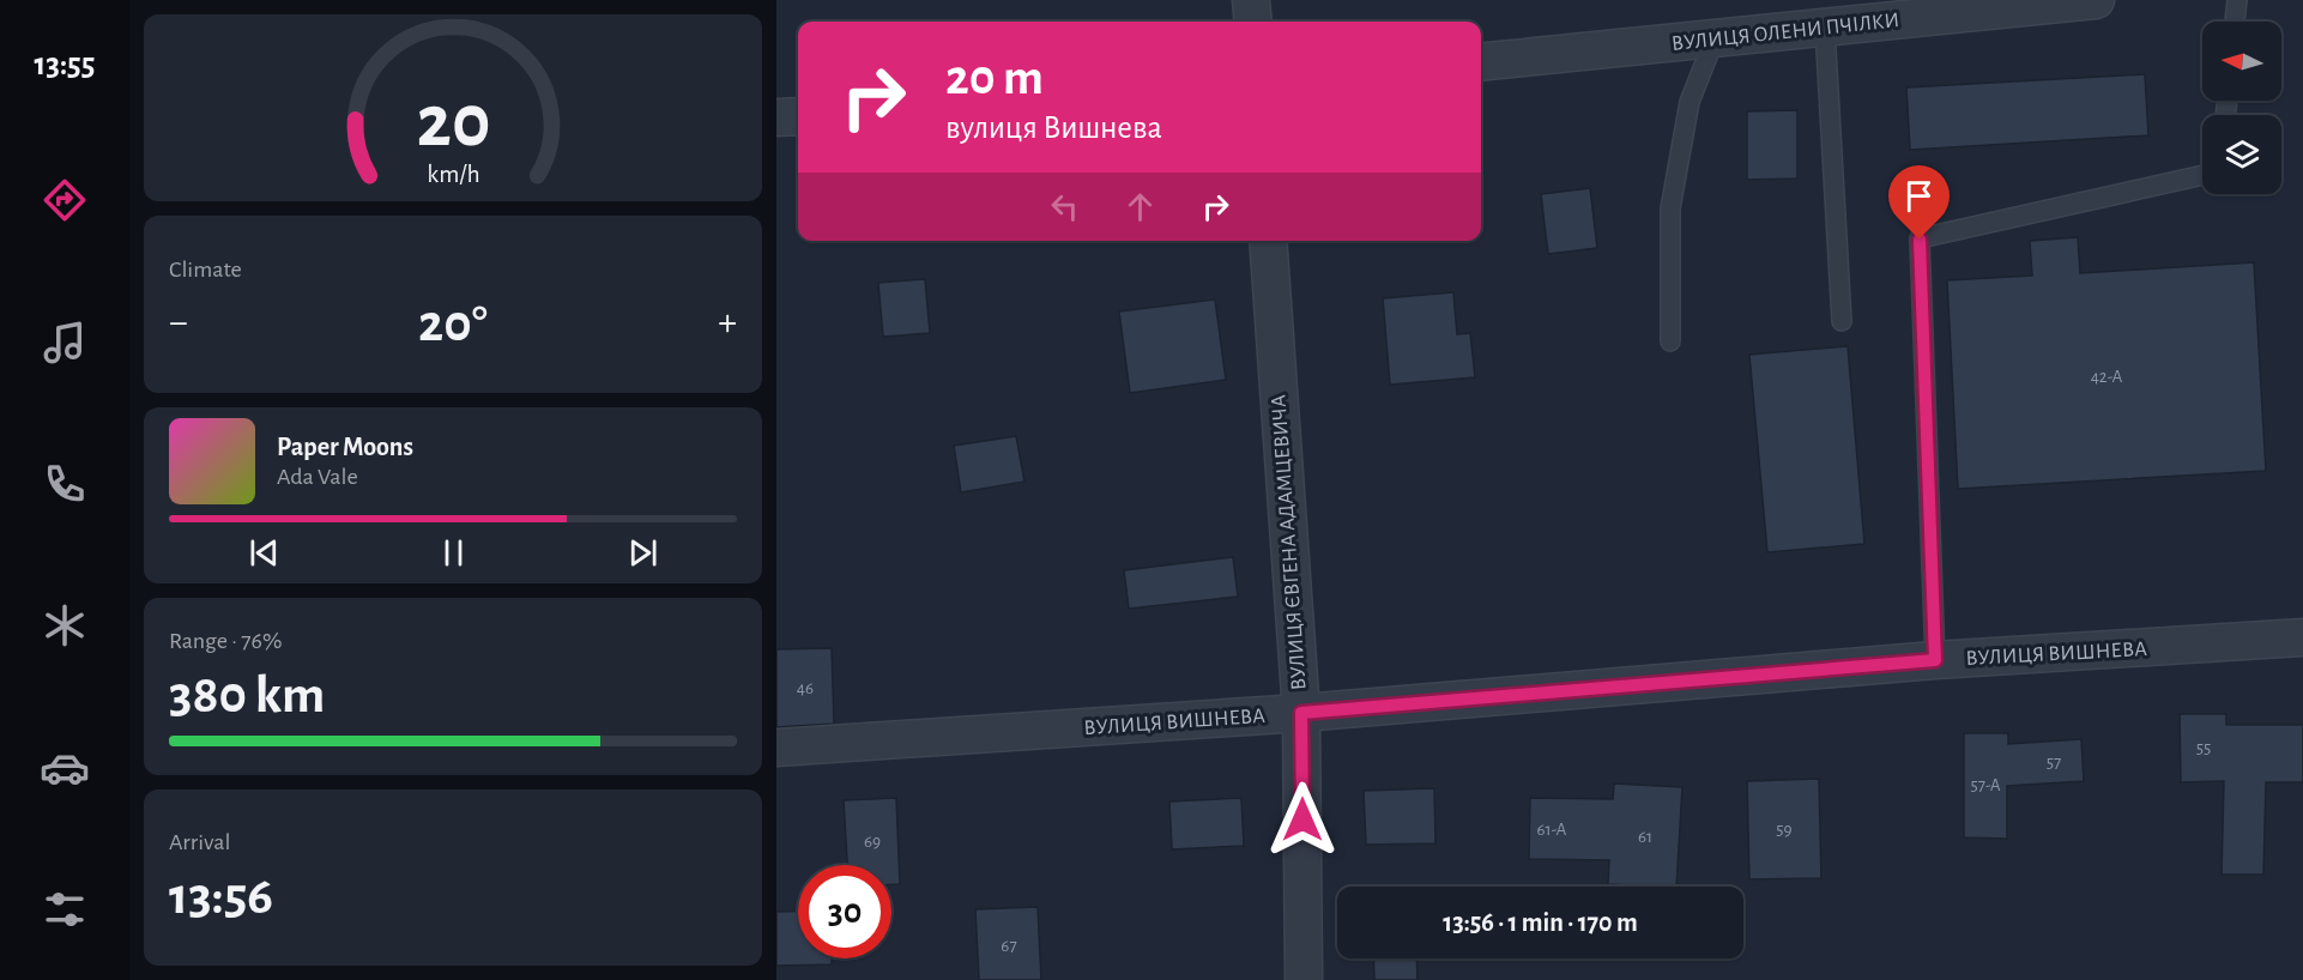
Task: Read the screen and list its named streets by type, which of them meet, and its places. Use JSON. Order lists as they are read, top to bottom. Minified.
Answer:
{"streets":{"street":["ВУЛИЦЯ ОЛЕНИ ПЧІЛКИ","ВУЛИЦЯ ЄВГЕНА АДАМЦЕВИЧА","ВУЛИЦЯ ВИШНЕВА"]},"crossings":[["ВУЛИЦЯ ЄВГЕНА АДАМЦЕВИЧА","ВУЛИЦЯ ВИШНЕВА"]],"house_numbers":["42-А","46","55","57","57-А","61-А","59","61","69","67"],"north":"left","page":{"tabs":"13:55","turn":["20 m","вулиця Вишнева"],"tile":["Climate",["Range · 76%","380 km"],["Arrival","13:56"]],"heat":["−","20°","+"],"song":["Paper Moons","Ada Vale"],"limit":"30","trip":"13:56 · 1 min · 170 m","gauge":["20","km/h"]}}
